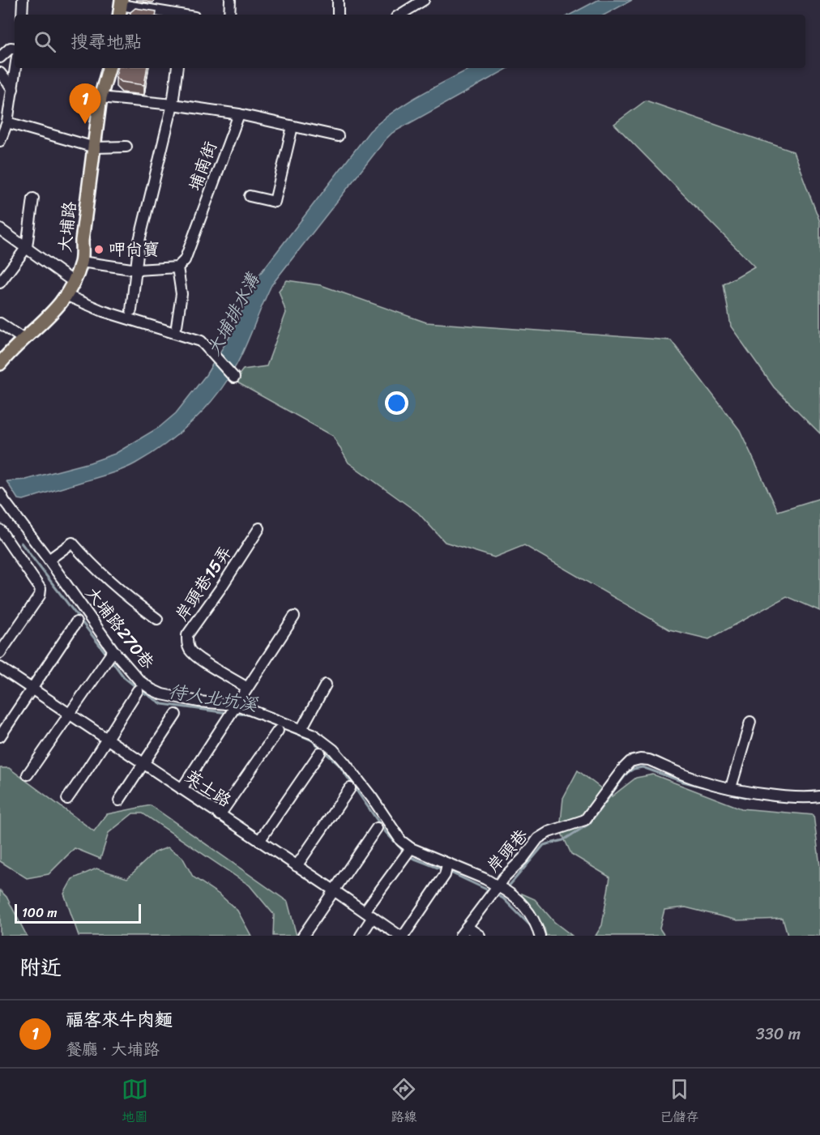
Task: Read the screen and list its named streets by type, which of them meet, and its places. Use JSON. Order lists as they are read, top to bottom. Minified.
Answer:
{"streets":{"main road":["大埔路"],"street":["埔南街","岸頭巷15弄","大埔路270巷","英士路","岸頭巷"]},"water":["大埔排水溝","待人北坑溪"],"places":["呷尚寶"],"scale_bar":"100 m","page":{"search":"搜尋地點","pins":"1","scale":"100 m","heading":"附近","list":[{"mark":"1","name":"福客來牛肉麵","note":"餐廳 · 大埔路","value":"330 m"}],"nav":["地圖","路線","已儲存"]}}
